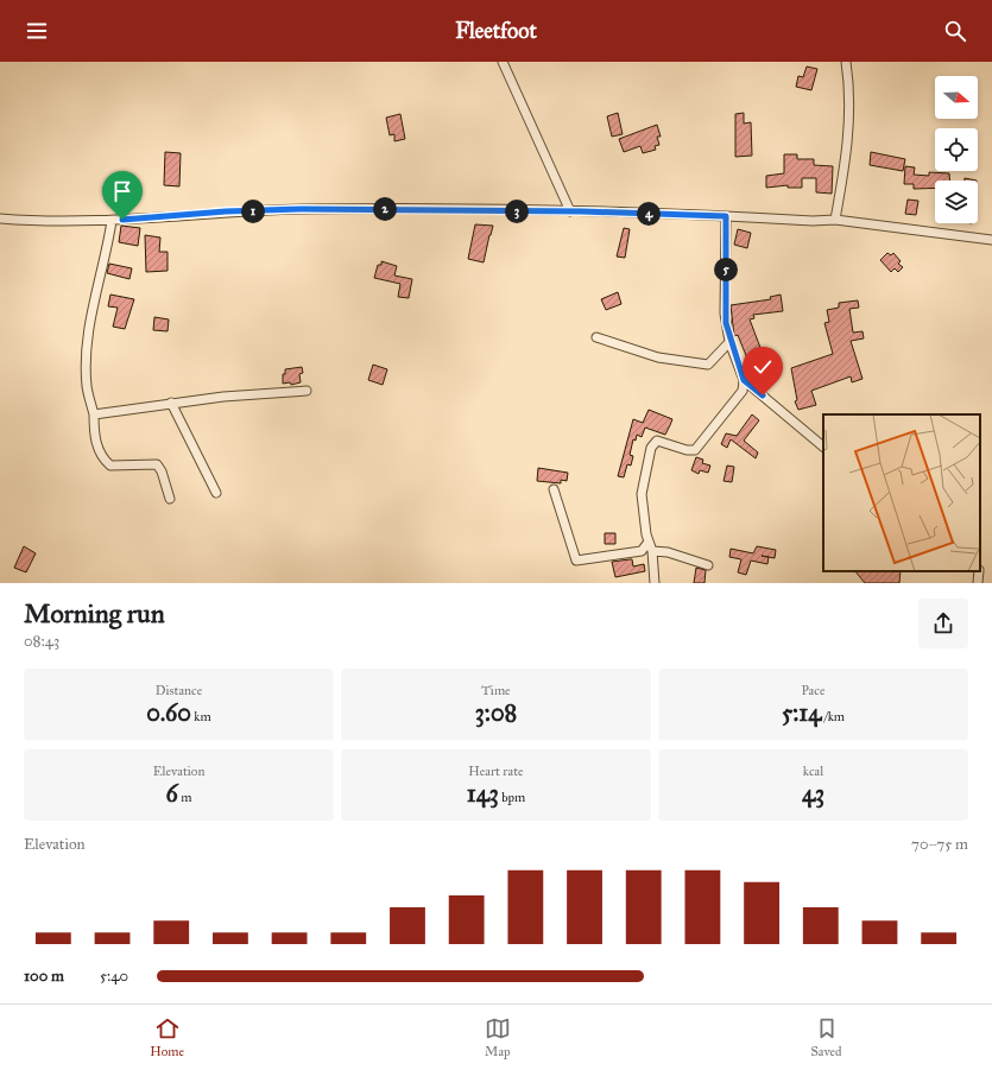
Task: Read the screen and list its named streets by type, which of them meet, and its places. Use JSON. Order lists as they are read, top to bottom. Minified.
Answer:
{"north":"right","page":{"header":"Fleetfoot","pins":["2","1","3","4","5"],"heading":["Morning run","08:43"],"stats":[["Distance","0.60 km"],["Time","3:08"],["Pace","5:14 /km"],["Elevation","6 m"],["Heart rate","143 bpm"],["kcal","43"]],"chart":["Elevation","70–75 m"],"list":[{"name":"100 m","note":"5:40"}],"tabs":["Home","Map","Saved"]}}
